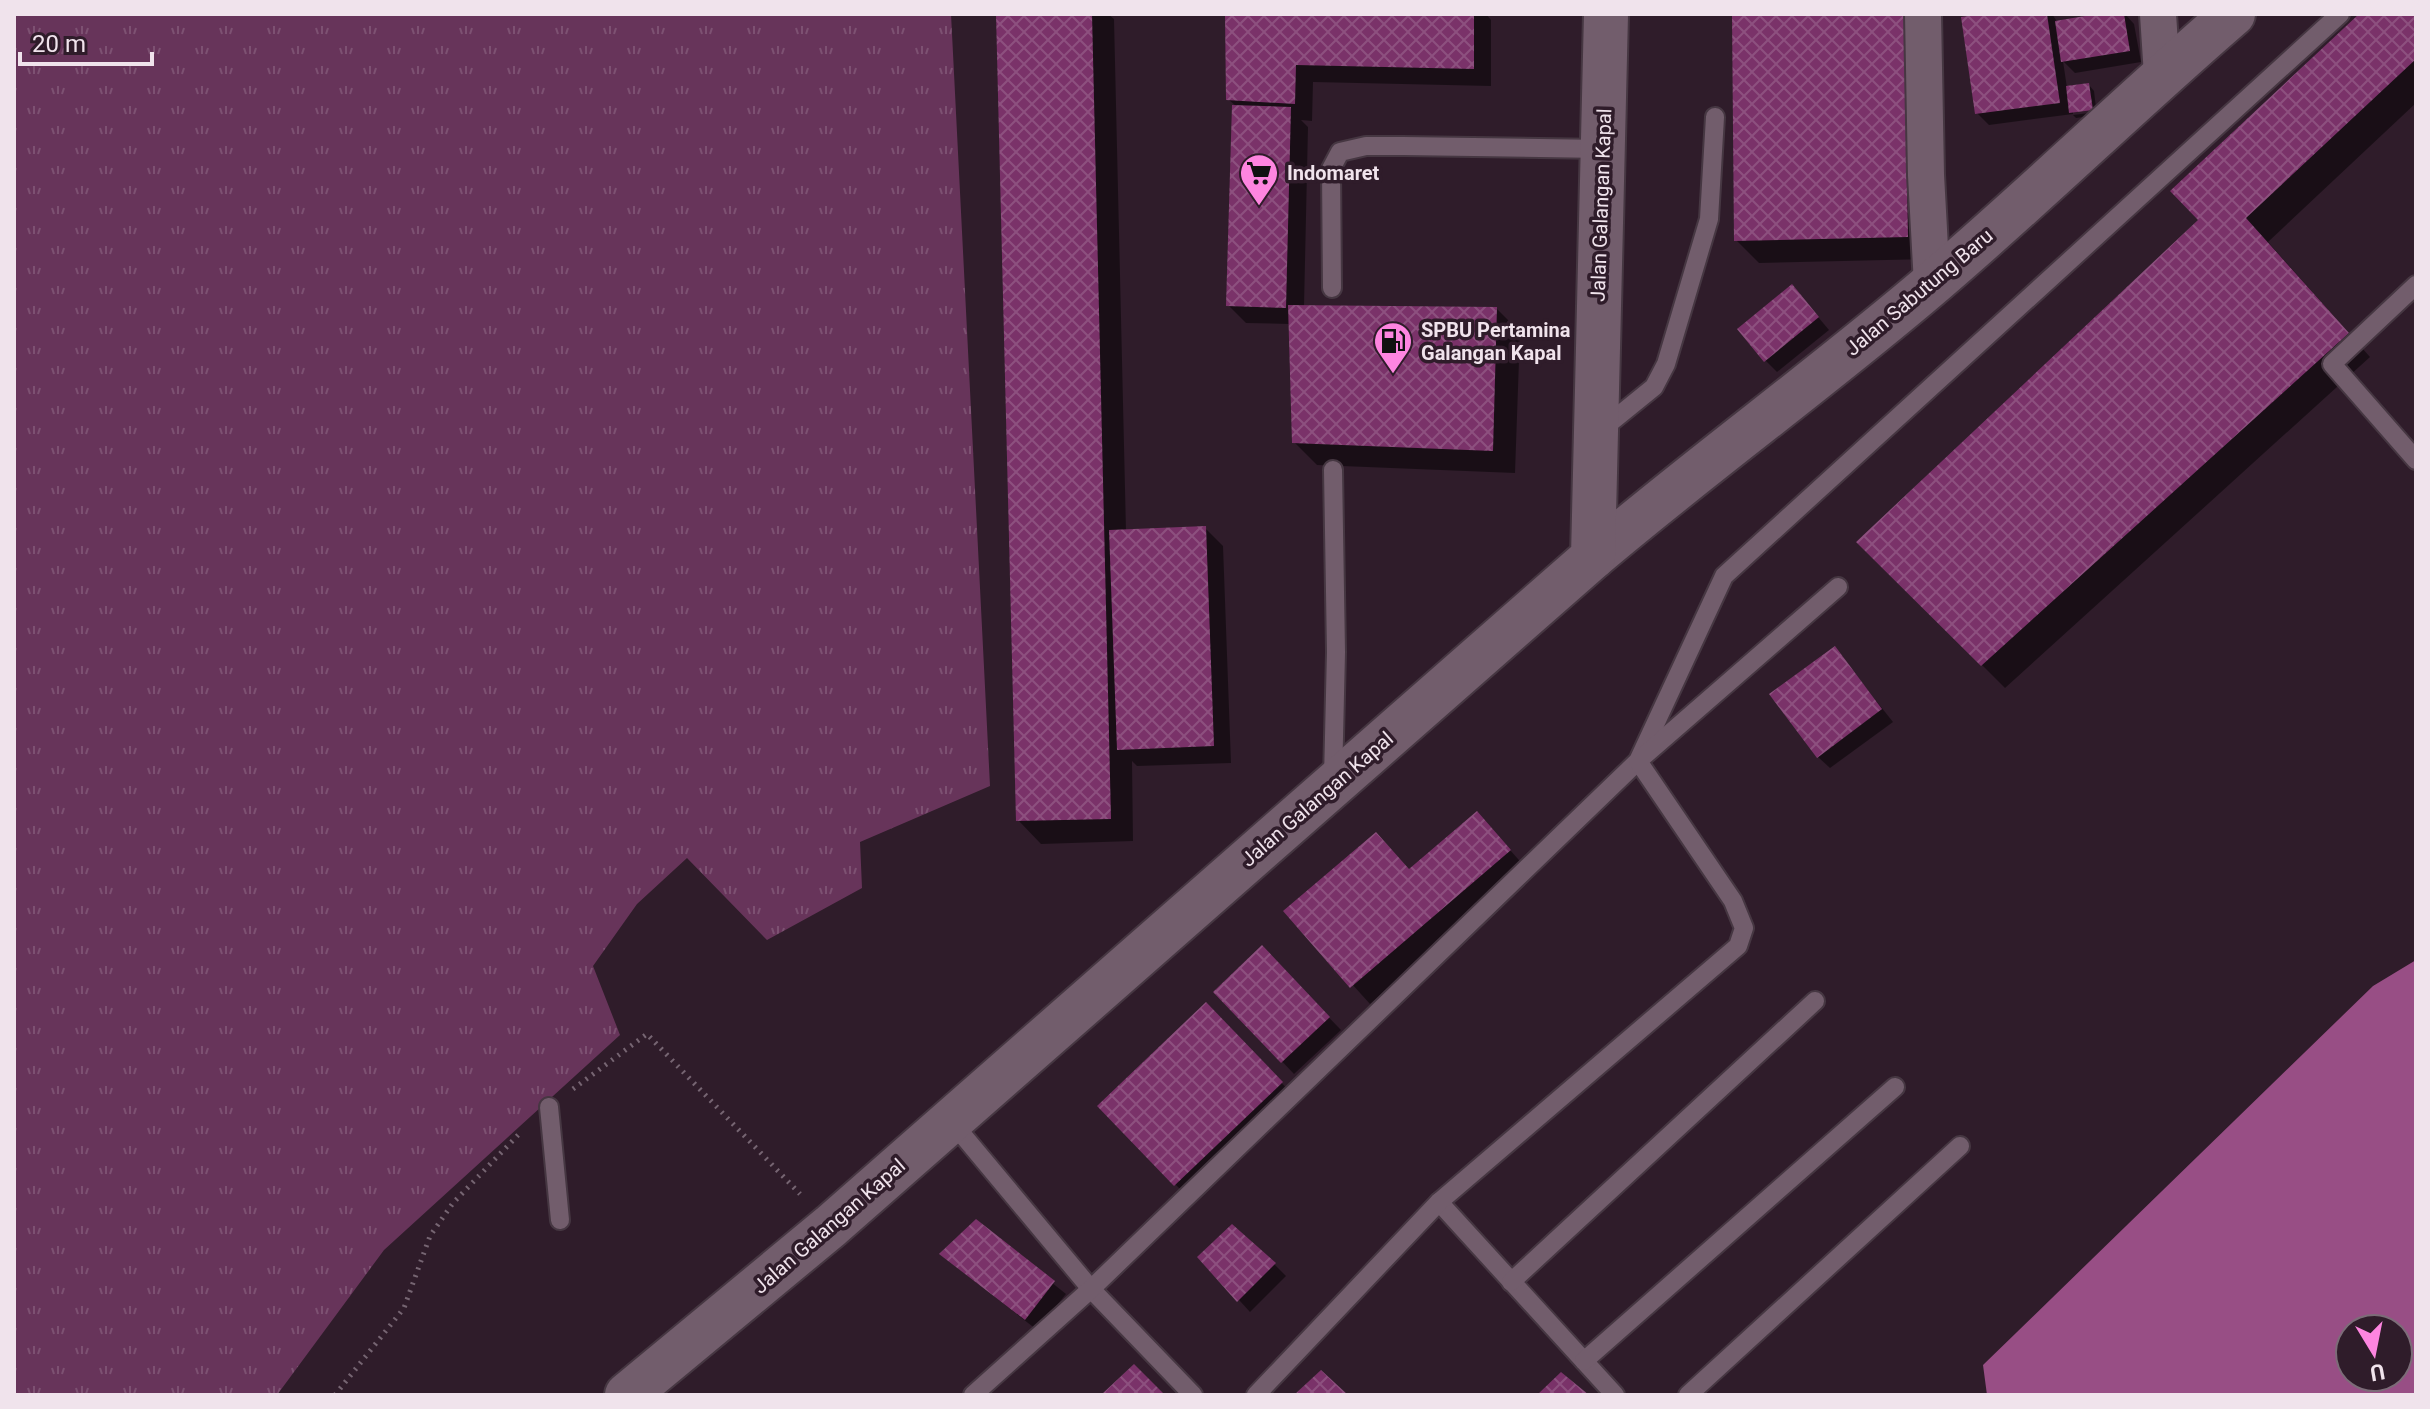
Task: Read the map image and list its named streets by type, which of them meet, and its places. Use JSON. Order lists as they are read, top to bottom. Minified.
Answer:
{"streets":{"main road":["Jalan Galangan Kapal","Jalan Sabutung Baru"]},"crossings":[["Jalan Galangan Kapal","Jalan Sabutung Baru"]],"places":{"supermarket":["Indomaret"],"fuel station":["SPBU Pertamina Galangan Kapal"]},"scale_bar":"20 m","north":"bottom"}
